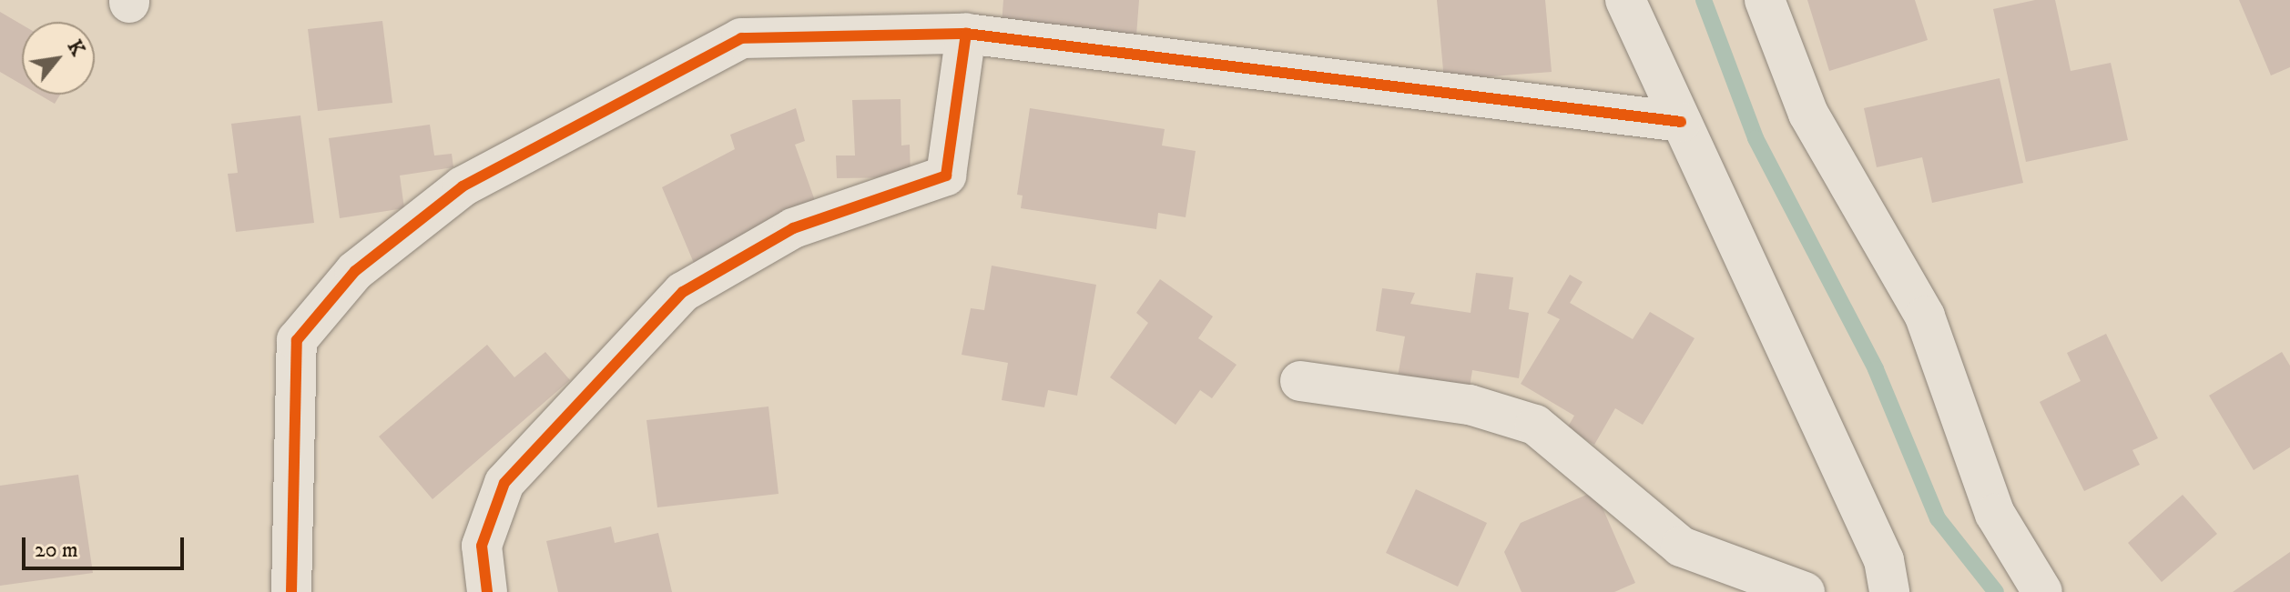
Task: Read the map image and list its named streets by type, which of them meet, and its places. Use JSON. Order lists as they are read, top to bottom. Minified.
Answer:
{"scale_bar":"20 m","north":"top right"}
